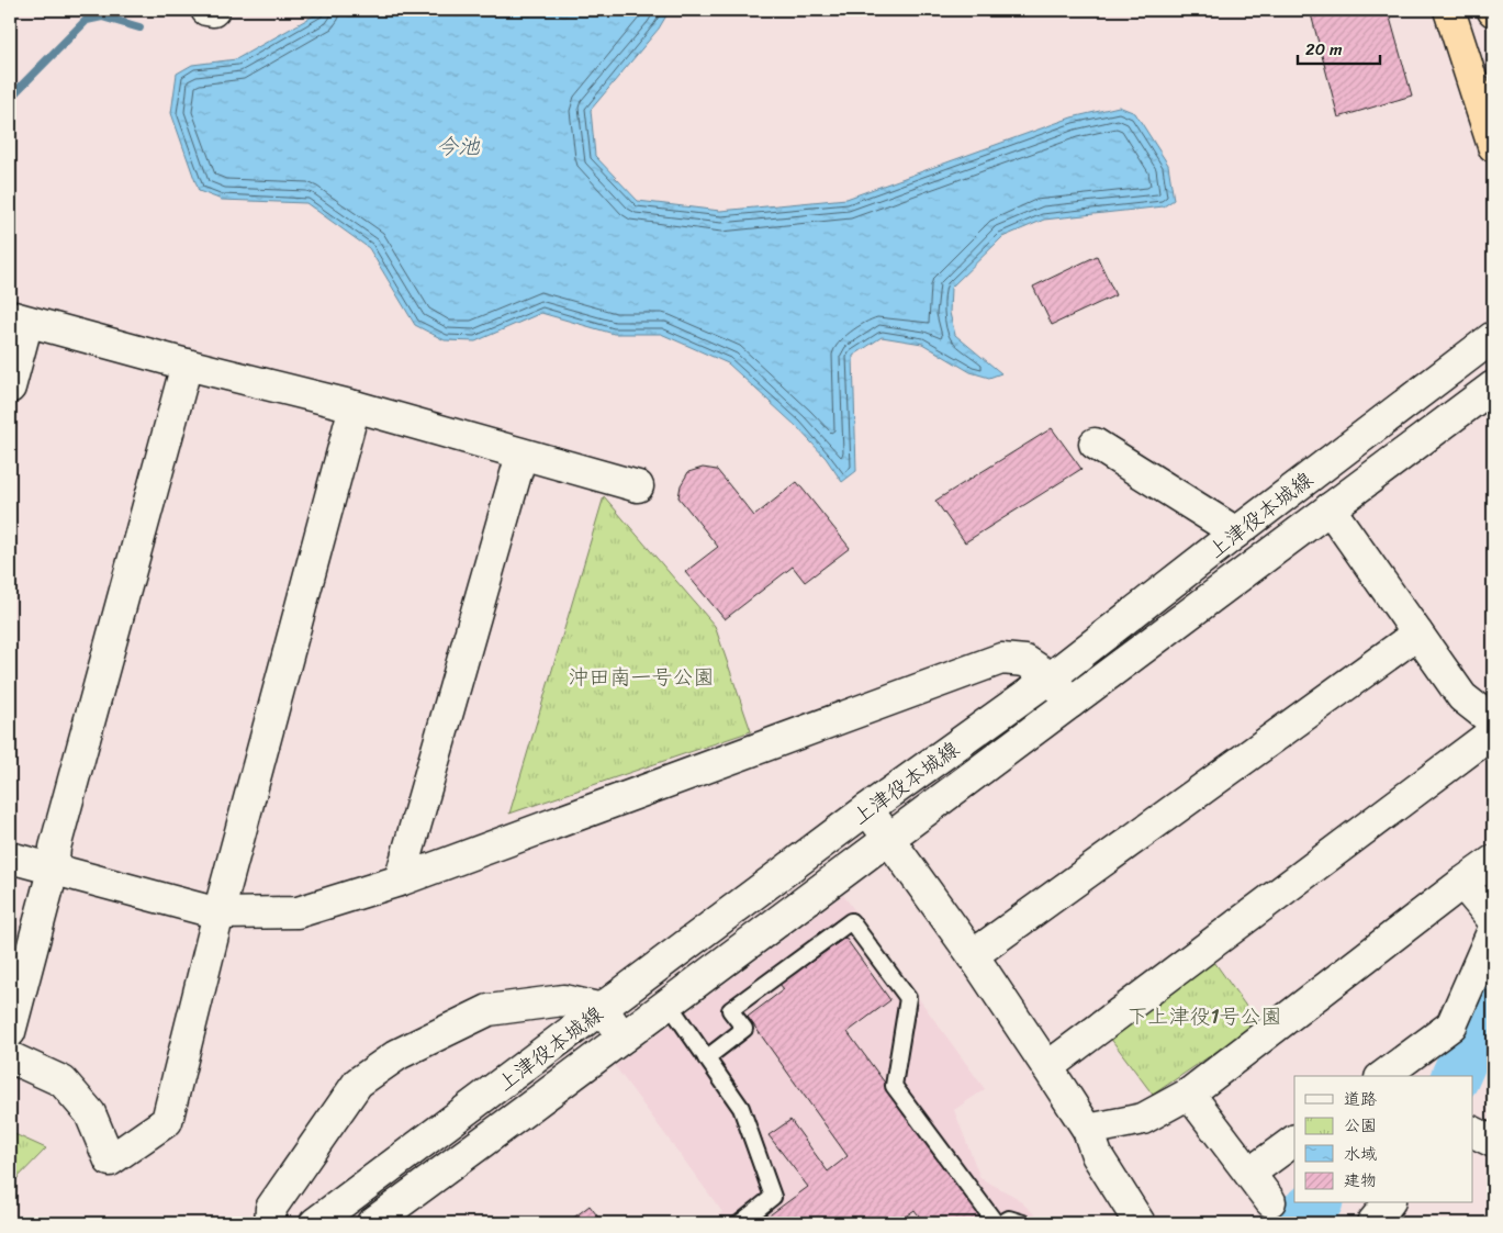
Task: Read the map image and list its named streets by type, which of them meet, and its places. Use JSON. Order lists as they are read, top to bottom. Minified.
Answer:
{"streets":{"street":["上津役本城線"]},"water":["今池"],"parks":["沖田南一号公園","下上津役1号公園"],"legend":["道路","公園","水域","建物"],"scale_bar":"20 m"}
